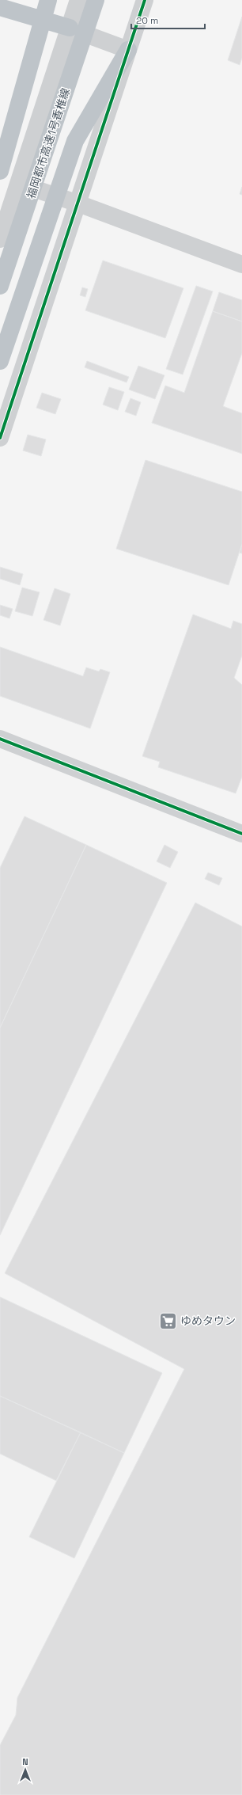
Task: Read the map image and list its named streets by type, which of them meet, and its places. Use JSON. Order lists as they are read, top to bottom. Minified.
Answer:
{"streets":{"highway":["福岡都市高速1号香椎線"]},"places":{"supermarket":["ゆめタウン"]},"scale_bar":"20 m","north":"top"}
